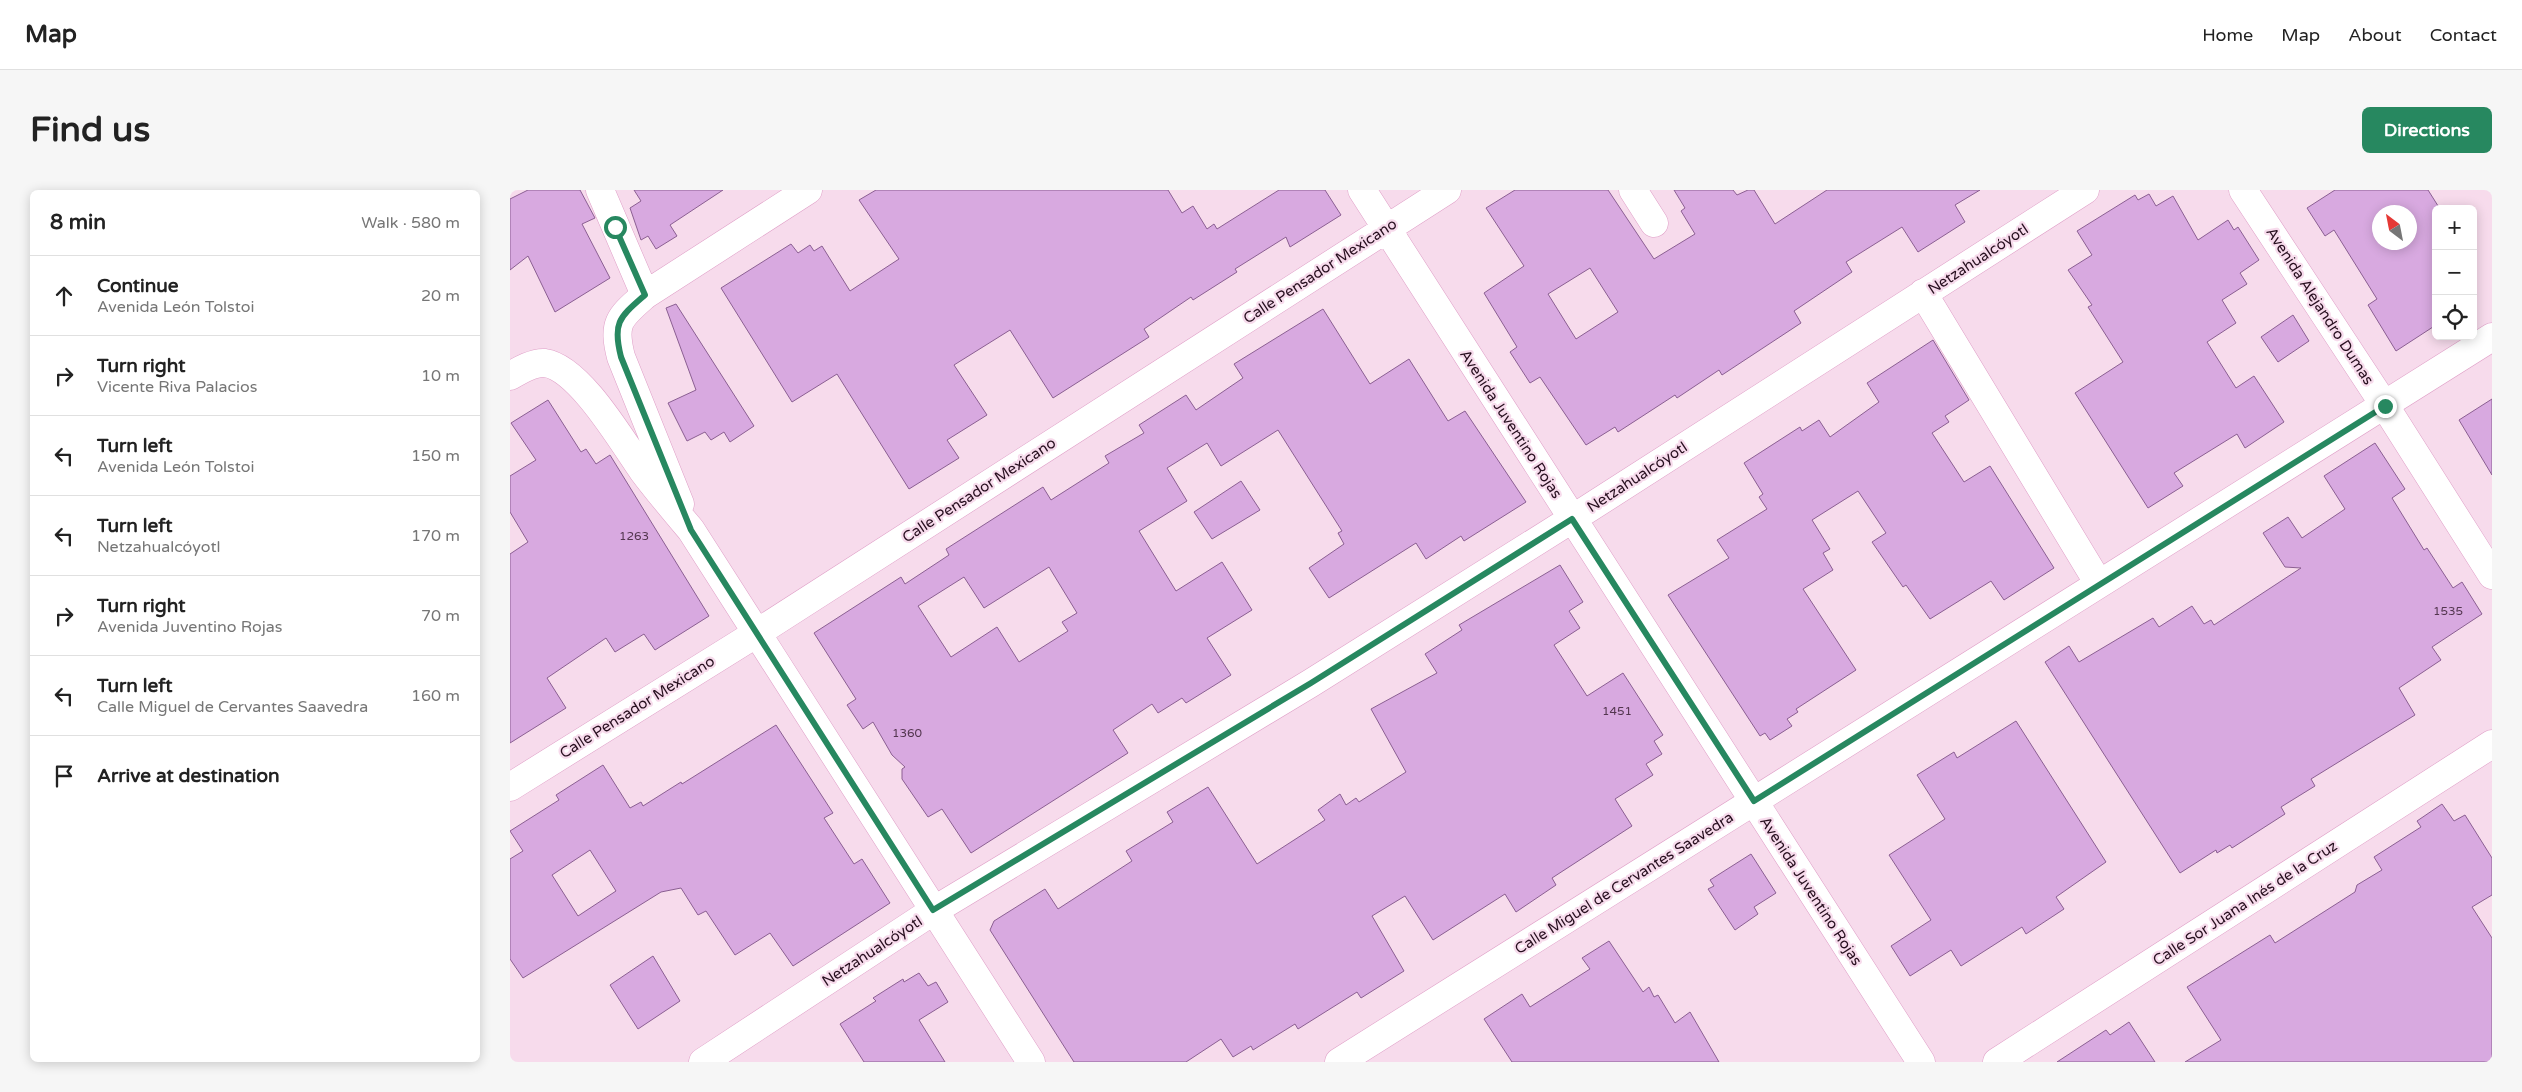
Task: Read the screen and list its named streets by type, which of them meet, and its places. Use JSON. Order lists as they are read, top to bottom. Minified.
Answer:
{"streets":{"street":["Netzahualcóyotl","Calle Pensador Mexicano","Avenida Alejandro Dumas","Avenida Juventino Rojas","Calle Miguel de Cervantes Saavedra","Calle Sor Juana Inés de la Cruz"]},"crossings":[["Netzahualcóyotl","Avenida Juventino Rojas"],["Calle Pensador Mexicano","Avenida Juventino Rojas"],["Avenida Alejandro Dumas","Calle Miguel de Cervantes Saavedra"],["Avenida Juventino Rojas","Calle Miguel de Cervantes Saavedra"]],"house_numbers":["1263","1535","1451","1360"],"north":"top left","page":{"header":"Map","nav":["Home","Map","About","Contact"],"buttons":"Directions","title":"Find us","heading":["8 min","Walk · 580 m"],"map_buttons":["+","−"],"list":[["Continue","Avenida León Tolstoi","20 m"],["Turn right","Vicente Riva Palacios","10 m"],["Turn left","Avenida León Tolstoi","150 m"],["Turn left","Netzahualcóyotl","170 m"],["Turn right","Avenida Juventino Rojas","70 m"],["Turn left","Calle Miguel de Cervantes Saavedra","160 m"],"Arrive at destination"]}}
